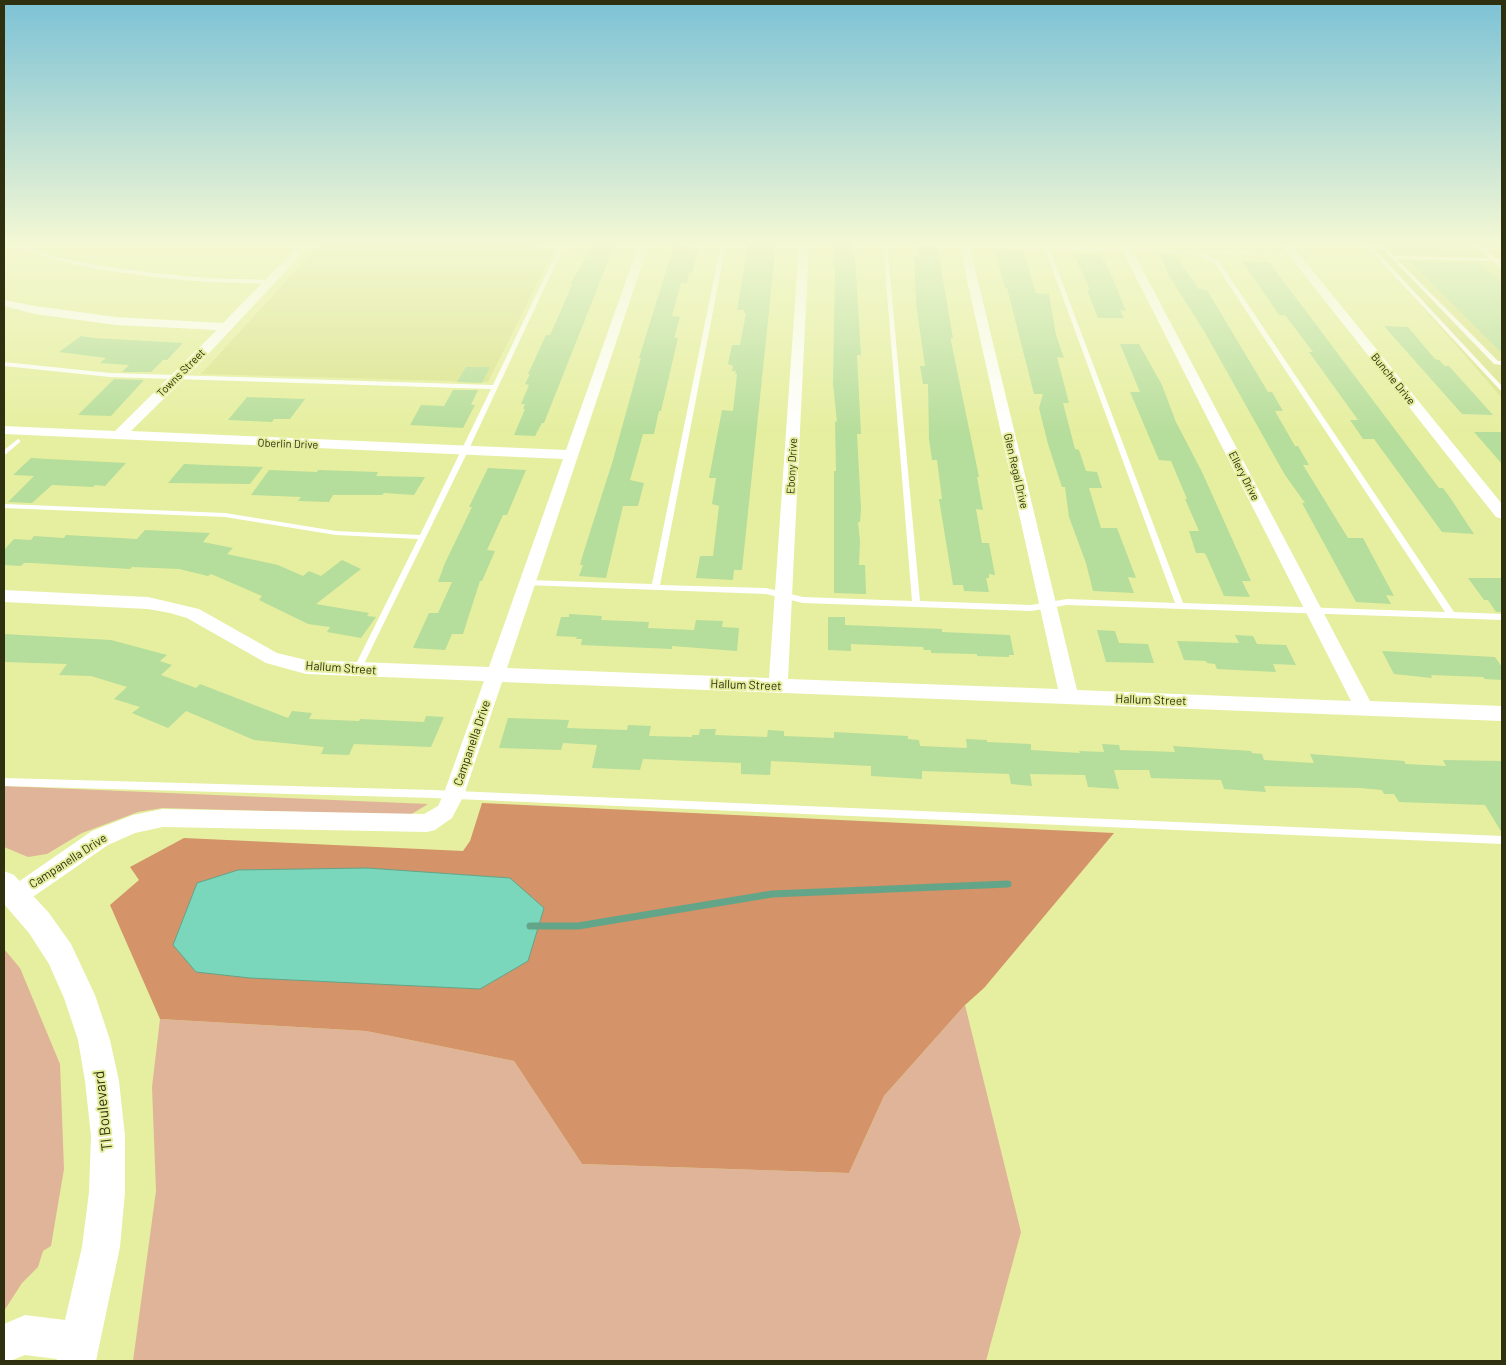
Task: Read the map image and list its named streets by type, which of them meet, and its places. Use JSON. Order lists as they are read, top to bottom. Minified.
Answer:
{"streets":{"street":["Towns Street","Bunche Drive","Oberlin Drive","Ebony Drive","Glen Regal Drive","Ellery Drive","Hallum Street","Campanella Drive","TI Boulevard"]},"crossings":[["Towns Street","Oberlin Drive"],["Oberlin Drive","Campanella Drive"],["Ebony Drive","Hallum Street"],["Glen Regal Drive","Hallum Street"],["Ellery Drive","Hallum Street"],["Hallum Street","Campanella Drive"],["Campanella Drive","TI Boulevard"]]}
